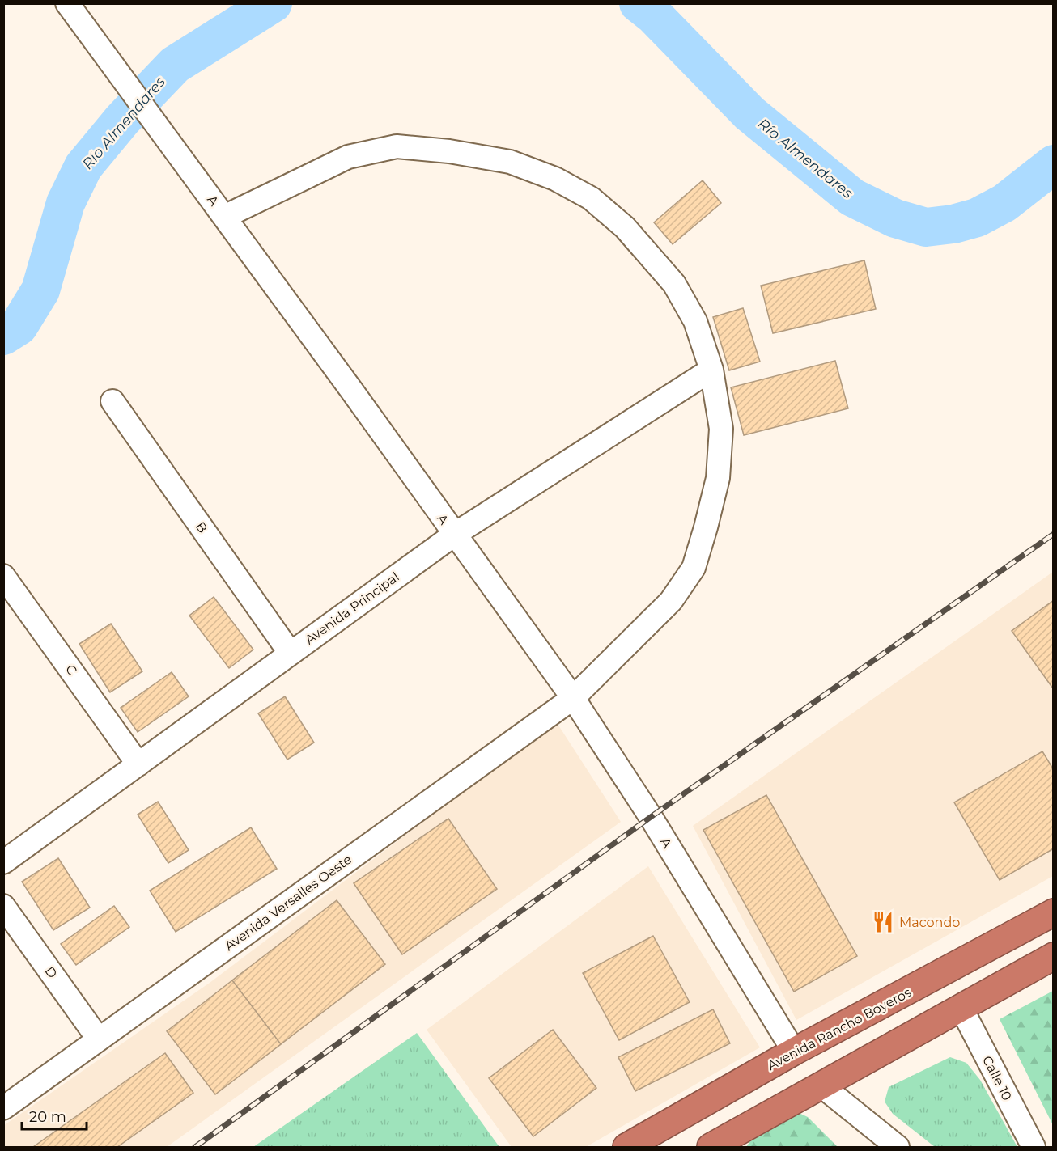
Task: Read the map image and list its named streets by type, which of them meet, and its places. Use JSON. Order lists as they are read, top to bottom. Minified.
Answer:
{"streets":{"highway":["Avenida Rancho Boyeros"],"street":["A","B","Avenida Principal","C","Avenida Versalles Oeste","D","Calle 10"]},"crossings":[["A","Avenida Principal"],["A","Avenida Versalles Oeste"],["A","Avenida Rancho Boyeros"],["B","Avenida Principal"],["Avenida Principal","C"],["Avenida Principal","Avenida Versalles Oeste"],["Avenida Versalles Oeste","D"]],"water":["Río Almendares"],"places":{"restaurant":["Macondo"]},"scale_bar":"20 m"}
